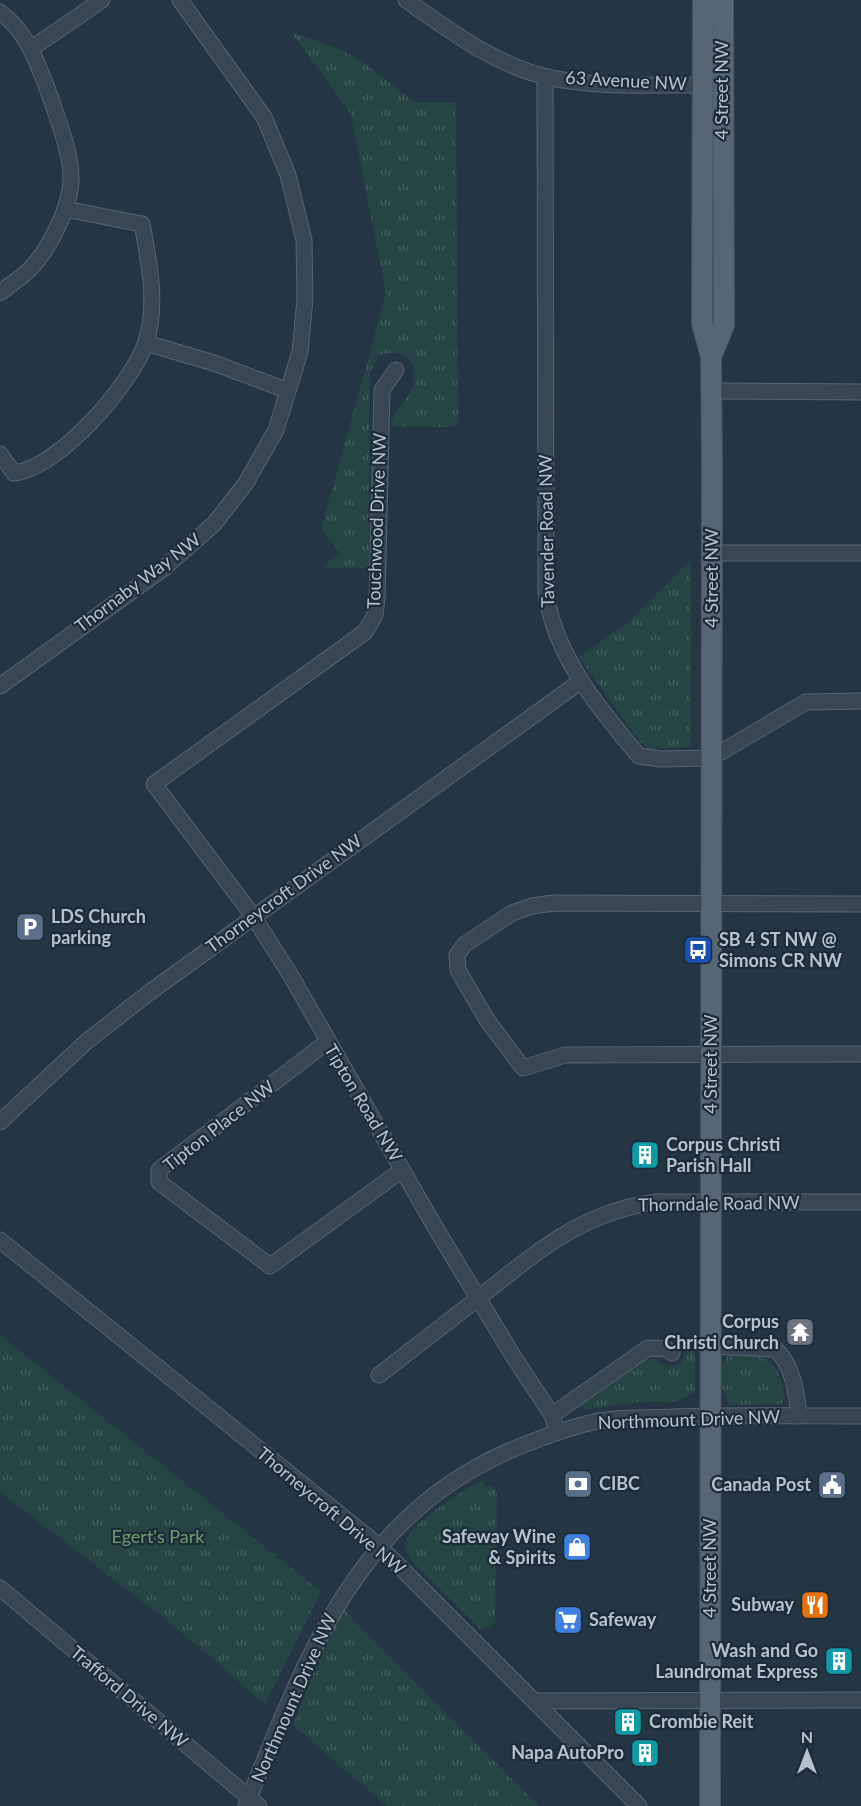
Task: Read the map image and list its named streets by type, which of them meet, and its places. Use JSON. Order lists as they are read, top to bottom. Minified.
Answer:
{"streets":{"main road":["4 Street NW"],"street":["63 Avenue NW","Touchwood Drive NW","Tavender Road NW","Thornaby Way NW","Thorneycroft Drive NW","Tipton Road NW","Tipton Place NW","Thorndale Road NW","Northmount Drive NW","Trafford Drive NW"]},"crossings":[["63 Avenue NW","4 Street NW"],["63 Avenue NW","Tavender Road NW"],["4 Street NW","Tavender Road NW"],["4 Street NW","Thorndale Road NW"],["4 Street NW","Northmount Drive NW"],["Touchwood Drive NW","Tipton Road NW"],["Tavender Road NW","Thorneycroft Drive NW"],["Thorneycroft Drive NW","Tipton Road NW"],["Thorneycroft Drive NW","Northmount Drive NW"],["Tipton Road NW","Tipton Place NW"],["Tipton Road NW","Thorndale Road NW"],["Tipton Road NW","Northmount Drive NW"],["Northmount Drive NW","Trafford Drive NW"]],"parks":["Egert's Park"],"places":{"parking":["LDS Church parking"],"bus stop":["SB 4 ST NW @ Simons CR NW"],"building":["Corpus Christi Parish Hall","Wash and Go Laundromat Express","Crombie Reit","Napa AutoPro"],"temple":["Corpus Christi Church"],"bank":["CIBC"],"public building":["Canada Post"],"shop":["Safeway Wine & Spirits"],"restaurant":["Subway"],"supermarket":["Safeway"]},"north":"top"}
